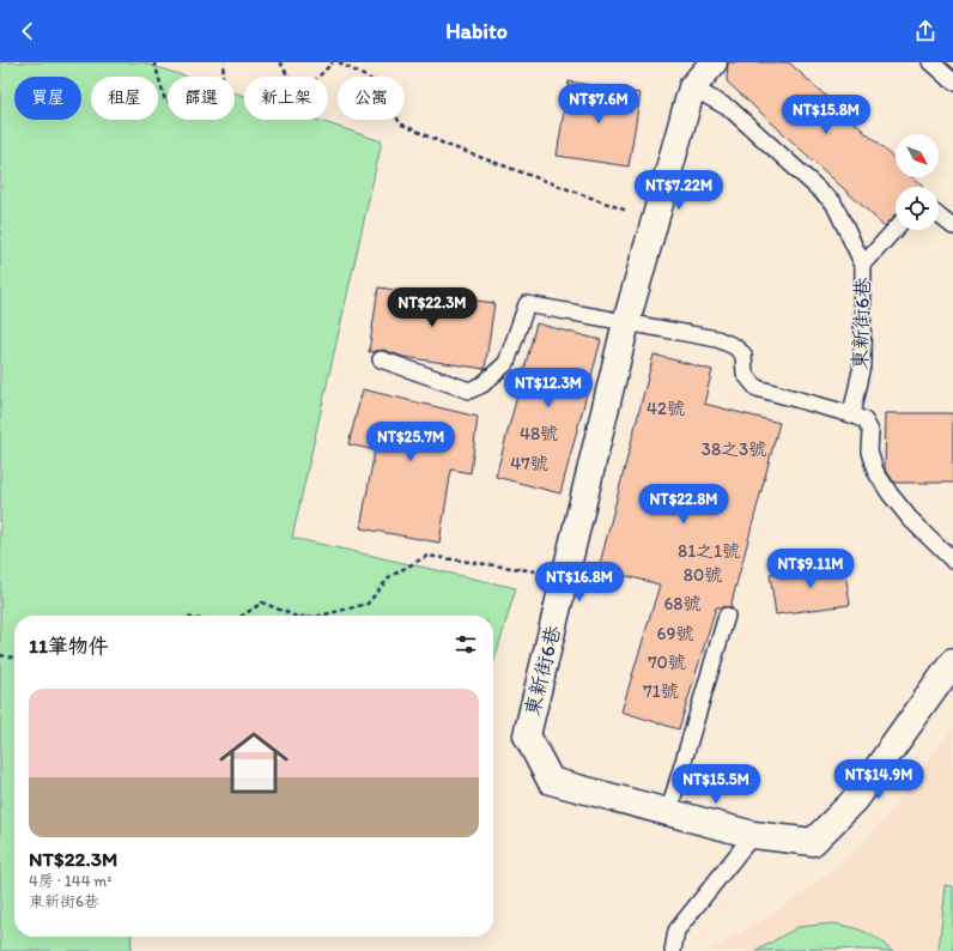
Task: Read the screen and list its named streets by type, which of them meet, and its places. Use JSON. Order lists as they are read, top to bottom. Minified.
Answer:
{"streets":{"street":["東新街6巷"]},"house_numbers":["42號","48號","38之3號","47號","81之1號","80號","68號","69號","70號","71號"],"north":"bottom right","page":{"header":"Habito","chip":["買屋","租屋","篩選","新上架","公寓"],"price":["NT$7.6M","NT$15.8M","NT$7.22M","NT$22.3M","NT$12.3M","NT$25.7M","NT$22.8M","NT$9.11M","NT$16.8M","NT$14.9M","NT$15.5M"],"heading":"11筆物件","list":[{"name":"NT$22.3M","note":"4房 · 144 m² · 東新街6巷"}]}}
